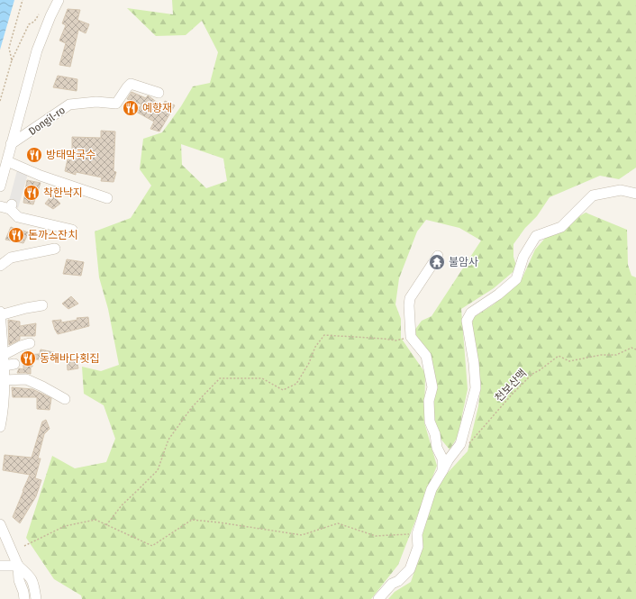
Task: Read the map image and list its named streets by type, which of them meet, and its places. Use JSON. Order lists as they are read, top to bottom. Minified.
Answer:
{"streets":{"street":["Dongil-ro"],"path":["천보산맥"]},"places":{"restaurant":["예향재","방태막국수","착한낙지","돈까스잔치","동해바다횟집"],"temple":["불암사"]}}
